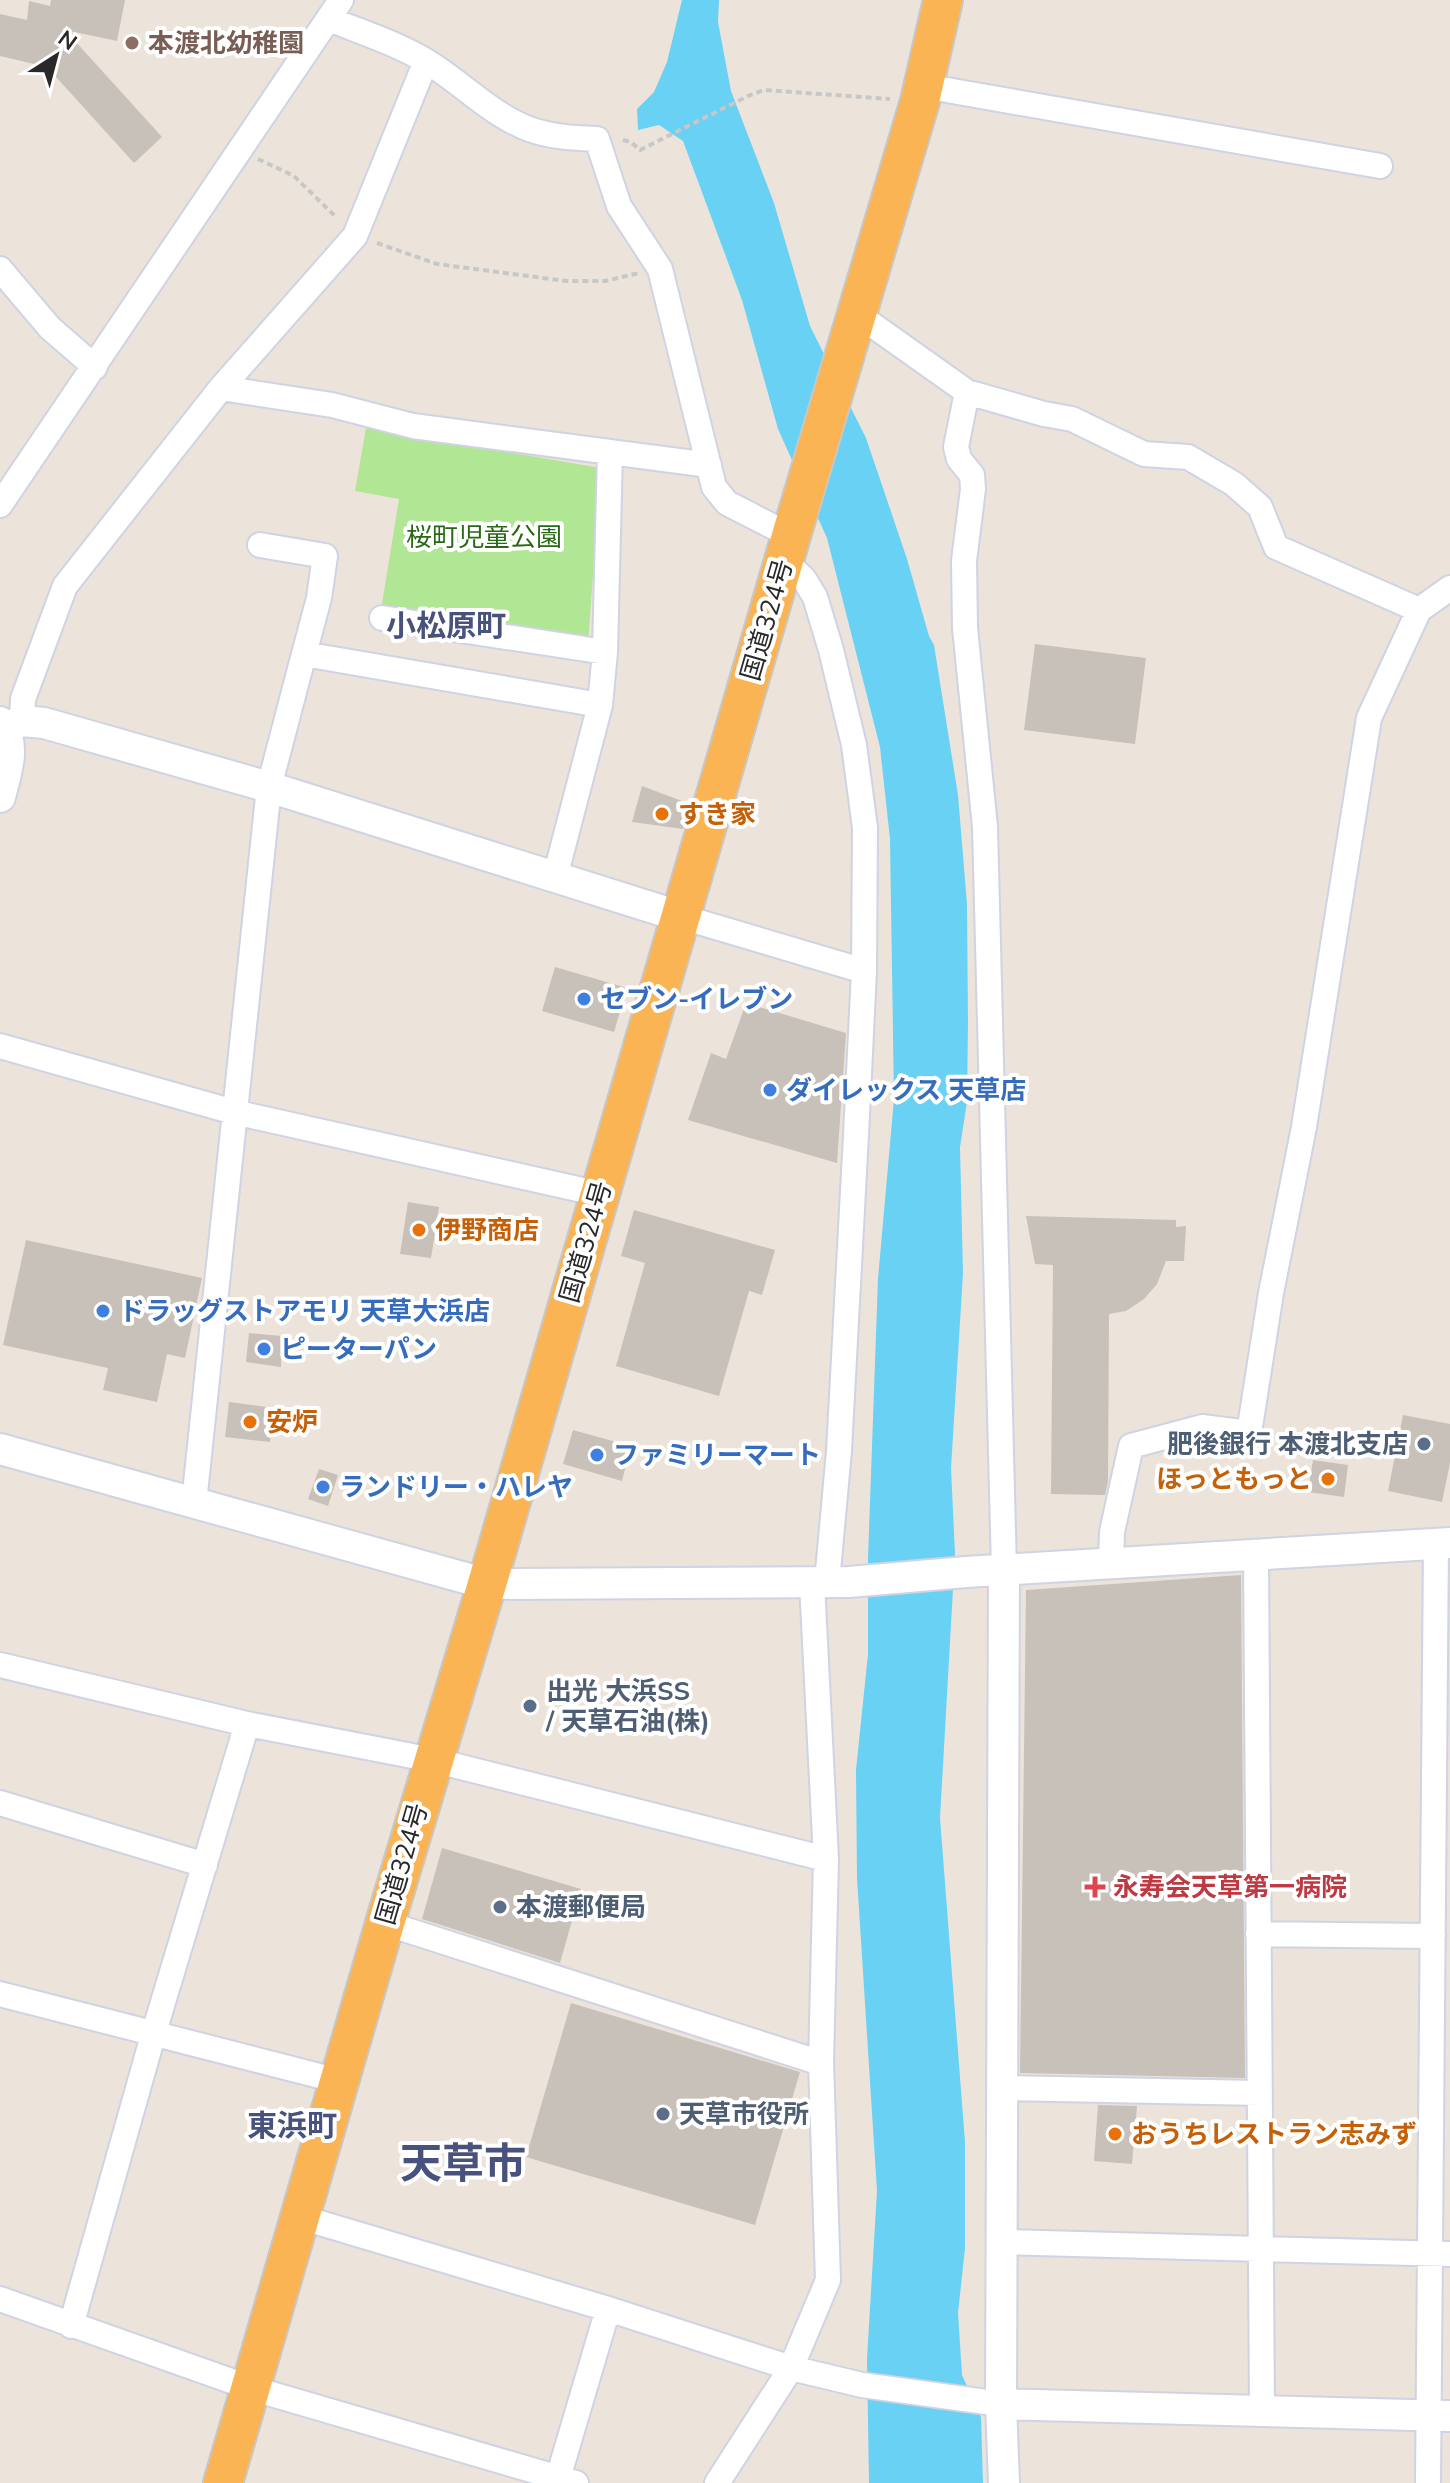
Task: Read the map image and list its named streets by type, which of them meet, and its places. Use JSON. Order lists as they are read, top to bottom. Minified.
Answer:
{"streets":{"highway":["国道324号"]},"districts":["小松原町","東浜町","天草市"],"parks":["桜町児童公園"],"places":{"other":["本渡北幼稚園","すき家","セブン-イレブン","ダイレックス 天草店","伊野商店","ドラッグストアモリ 天草大浜店","ピーターパン","安炉","肥後銀行 本渡北支店","ファミリーマート","ほっともっと","ランドリー・ハレヤ","出光 大浜SS / 天草石油(株)","本渡郵便局","天草市役所","おうちレストラン志みず"],"health":["永寿会天草第一病院"]},"north":"top right"}
